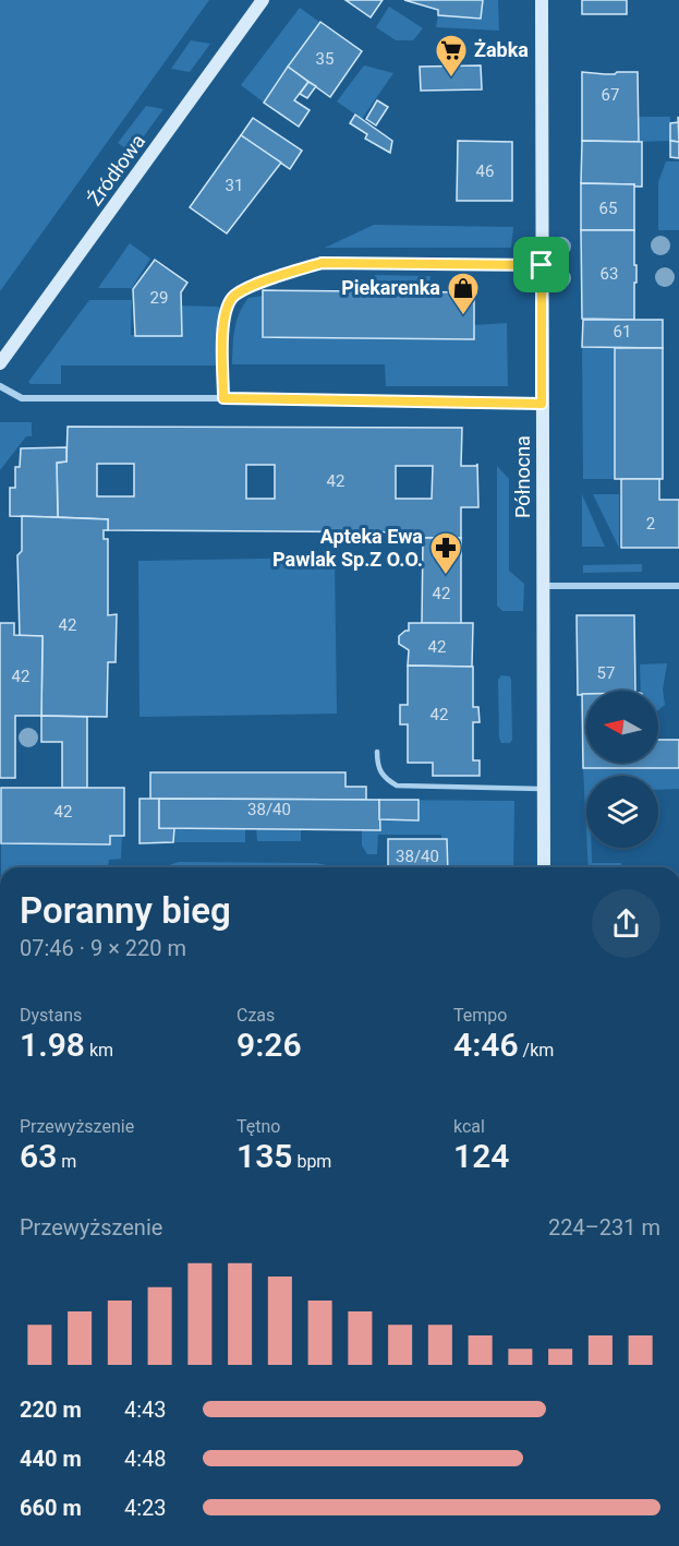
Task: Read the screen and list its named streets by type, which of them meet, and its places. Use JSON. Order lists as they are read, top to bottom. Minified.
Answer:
{"streets":{"street":["Źródłowa","Północna"]},"places":{"supermarket":["Żabka"],"shop":["Piekarenka"],"pharmacy":["Apteka Ewa Pawlak Sp.Z O.O."]},"house_numbers":["35","67","46","31","65","63","29","61","42","2","42","42","42","57","42","42","38/40","42","38/40"],"north":"left","page":{"heading":["Poranny bieg","07:46 · 9 × 220 m"],"stats":[["Dystans","1.98 km"],["Czas","9:26"],["Tempo","4:46 /km"],["Przewyższenie","63 m"],["Tętno","135 bpm"],["kcal","124"]],"chart":["Przewyższenie","224–231 m"],"list":[{"name":"220 m","note":"4:43"},{"name":"440 m","note":"4:48"},{"name":"660 m","note":"4:23"}]}}
